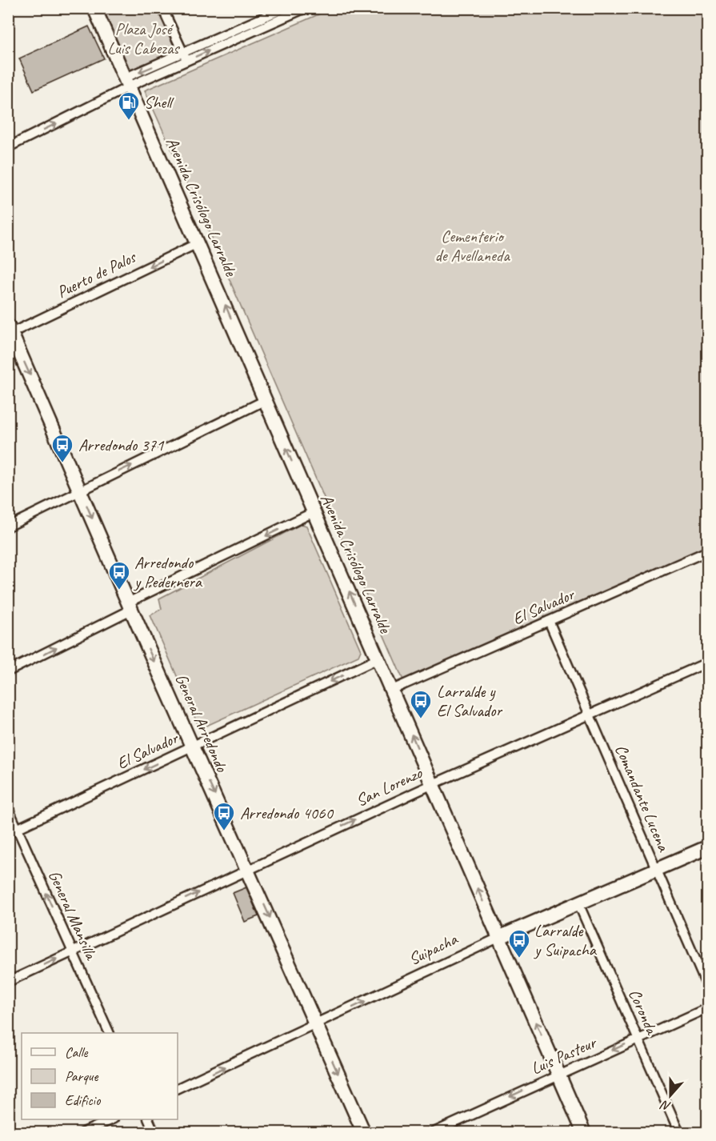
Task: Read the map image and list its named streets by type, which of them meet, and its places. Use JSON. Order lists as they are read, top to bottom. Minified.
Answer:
{"streets":{"street":["Avenida Crisólogo Larralde","Puerto de Palos","El Salvador","General Arredondo","San Lorenzo","Comandante Lucena","General Mansilla","Suipacha","Coronda","Luis Pasteur"]},"crossings":[["Avenida Crisólogo Larralde","Puerto de Palos"],["Avenida Crisólogo Larralde","El Salvador"],["Avenida Crisólogo Larralde","San Lorenzo"],["Avenida Crisólogo Larralde","Suipacha"],["Avenida Crisólogo Larralde","Luis Pasteur"],["Puerto de Palos","General Arredondo"],["El Salvador","General Arredondo"],["El Salvador","Comandante Lucena"],["El Salvador","General Mansilla"],["General Arredondo","San Lorenzo"],["General Arredondo","Suipacha"],["San Lorenzo","Comandante Lucena"],["San Lorenzo","General Mansilla"],["Comandante Lucena","Suipacha"],["Suipacha","Coronda"],["Coronda","Luis Pasteur"]],"one_way":["Avenida Crisólogo Larralde","Puerto de Palos","El Salvador","General Arredondo","San Lorenzo","General Mansilla","Suipacha","Luis Pasteur"],"parks":["Plaza José Luis Cabezas","Cementerio de Avellaneda"],"places":{"fuel station":["Shell"],"bus stop":["Arredondo 371","Arredondo y Pedernera","Larralde y El Salvador","Arredondo 4060","Larralde y Suipacha"]},"legend":["Calle","Parque","Edificio"],"north":"bottom"}
